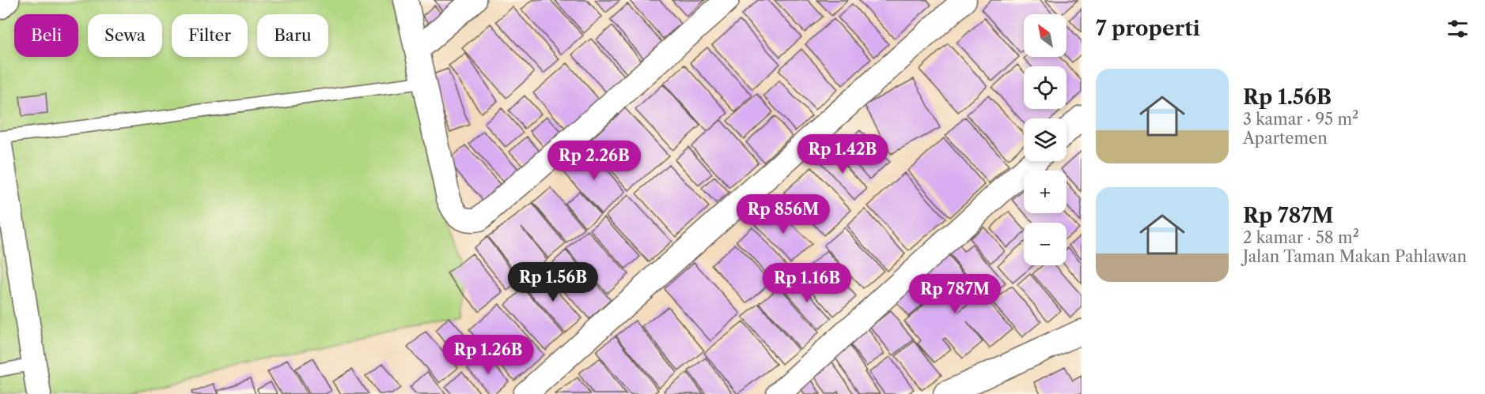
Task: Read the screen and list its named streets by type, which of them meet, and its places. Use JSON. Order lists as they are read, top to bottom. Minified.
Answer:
{"north":"top left","page":{"heading":"7 properti","map_buttons":["+","−"],"chip":["Beli","Sewa","Filter","Baru"],"list":[{"name":"Rp 1.56B","note":"3 kamar · 95 m² · Apartemen"},{"name":"Rp 787M","note":"2 kamar · 58 m² · Jalan Taman Makan Pahlawan"}],"price":["Rp 1.42B","Rp 2.26B","Rp 856M","Rp 1.56B","Rp 1.16B","Rp 787M","Rp 1.26B"]}}
